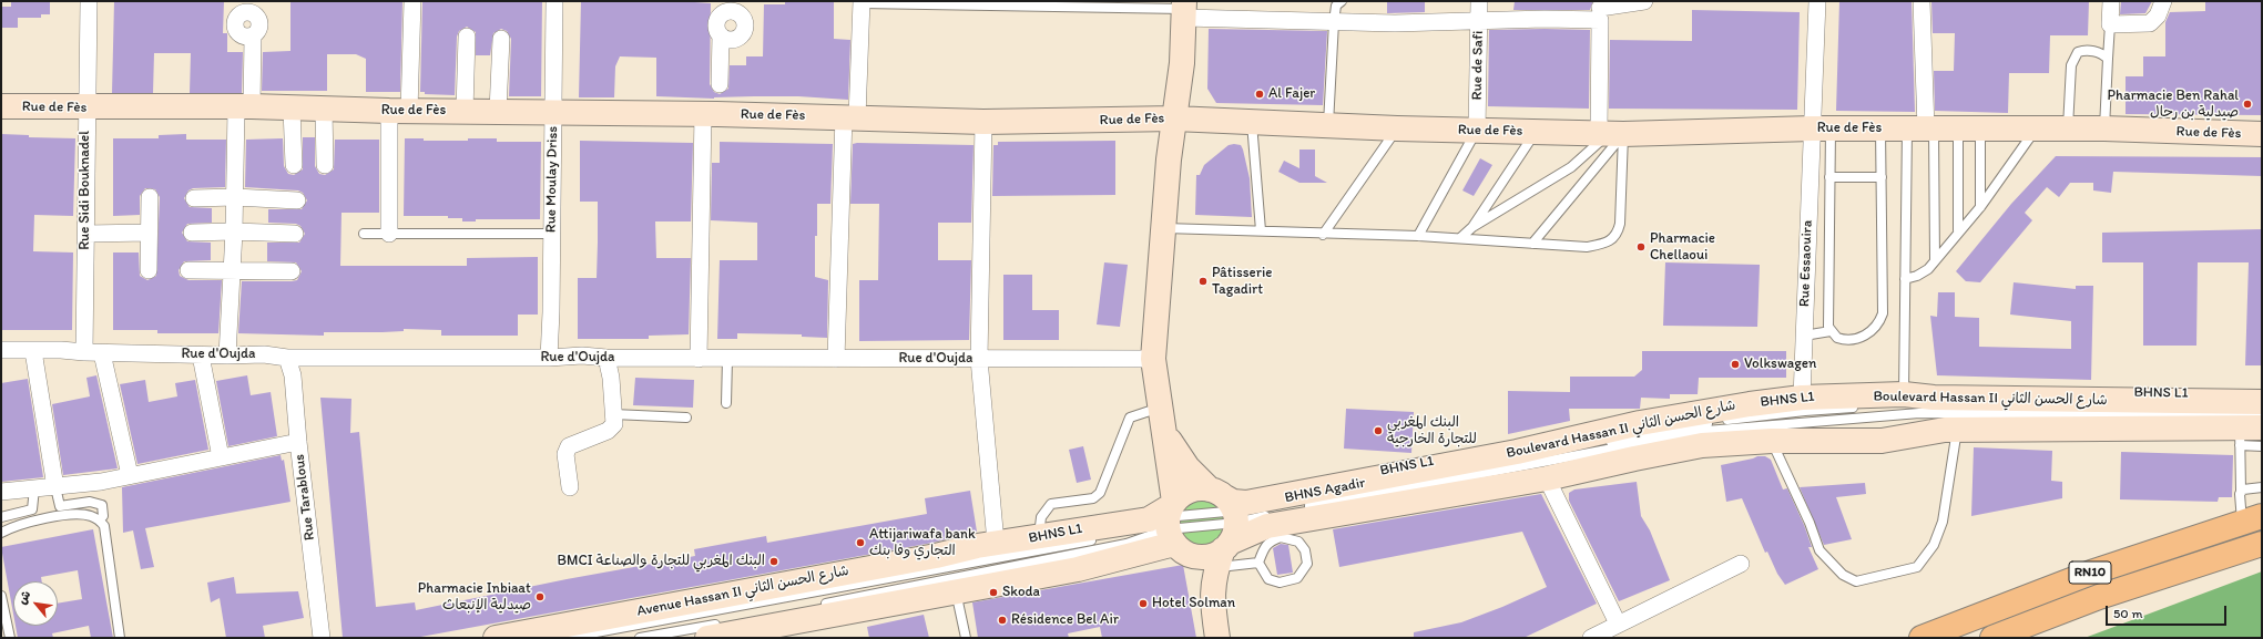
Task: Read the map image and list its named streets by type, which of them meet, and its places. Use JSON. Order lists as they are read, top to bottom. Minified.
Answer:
{"streets":{"main road":["RN10"],"street":["Rue de Safi","Rue de Fès","Rue Moulay Driss","Rue Sidi Bouknadel","Rue Essaouira","Rue d'Oujda","Boulevard Hassan II شارع الحسن الثاني","Rue Tarablous","Avenue Hassan II شارع الحسن الثاني"],"lane":["BHNS L1","BHNS Agadir"]},"crossings":[["Rue de Safi","Rue de Fès"],["Rue de Fès","Rue Moulay Driss"],["Rue de Fès","Rue Sidi Bouknadel"],["Rue de Fès","Rue Essaouira"],["Rue Moulay Driss","Rue d'Oujda"],["Rue Sidi Bouknadel","Rue d'Oujda"],["Rue Essaouira","Boulevard Hassan II شارع الحسن الثاني"],["Rue d'Oujda","Rue Tarablous"],["BHNS L1","Boulevard Hassan II شارع الحسن الثاني"],["BHNS L1","BHNS Agadir"],["BHNS L1","Avenue Hassan II شارع الحسن الثاني"],["Boulevard Hassan II شارع الحسن الثاني","BHNS Agadir"],["Boulevard Hassan II شارع الحسن الثاني","Avenue Hassan II شارع الحسن الثاني"],["BHNS Agadir","Avenue Hassan II شارع الحسن الثاني"]],"places":["Al Fajer","Pharmacie Ben Rahal صيدلية بن رحال","Pharmacie Chellaoui","Pâtisserie Tagadirt","Volkswagen","البنك المغربي للتجارة الخارجية","Attijariwafa bank التجاري وفا بنك","BMCI البنك المغربي للتجارة والصناعة","Skoda","Pharmacie Inbiaat صيدلية الإنبعاث","Hotel Solman","Résidence Bel Air"],"scale_bar":"50 m","north":"top left"}
